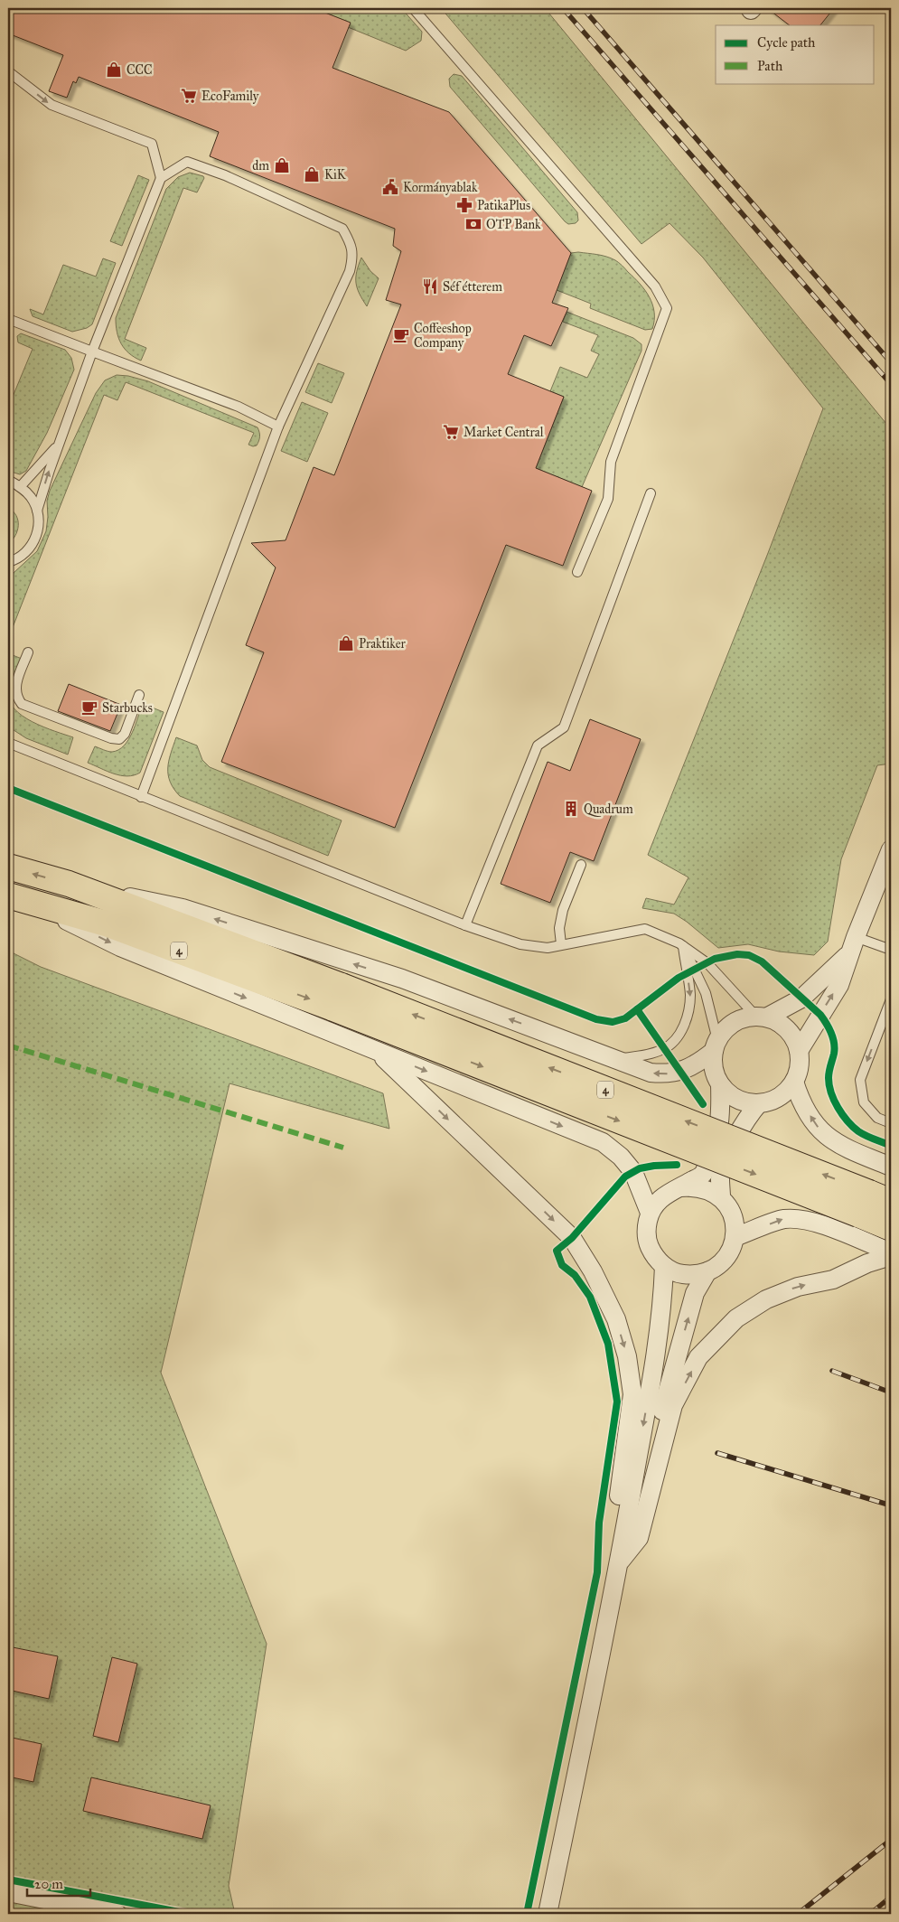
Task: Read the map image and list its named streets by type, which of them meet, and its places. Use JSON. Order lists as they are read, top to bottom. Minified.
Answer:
{"streets":{"main road":["4"]},"places":{"shop":["CCC","dm","KiK","Praktiker"],"supermarket":["EcoFamily","Market Central"],"public building":["Kormányablak"],"pharmacy":["PatikaPlus"],"bank":["OTP Bank"],"restaurant":["Séf étterem"],"cafe":["Coffeeshop Company","Starbucks"],"building":["Quadrum"]},"legend":["Cycle path","Path"],"scale_bar":"20 m"}
